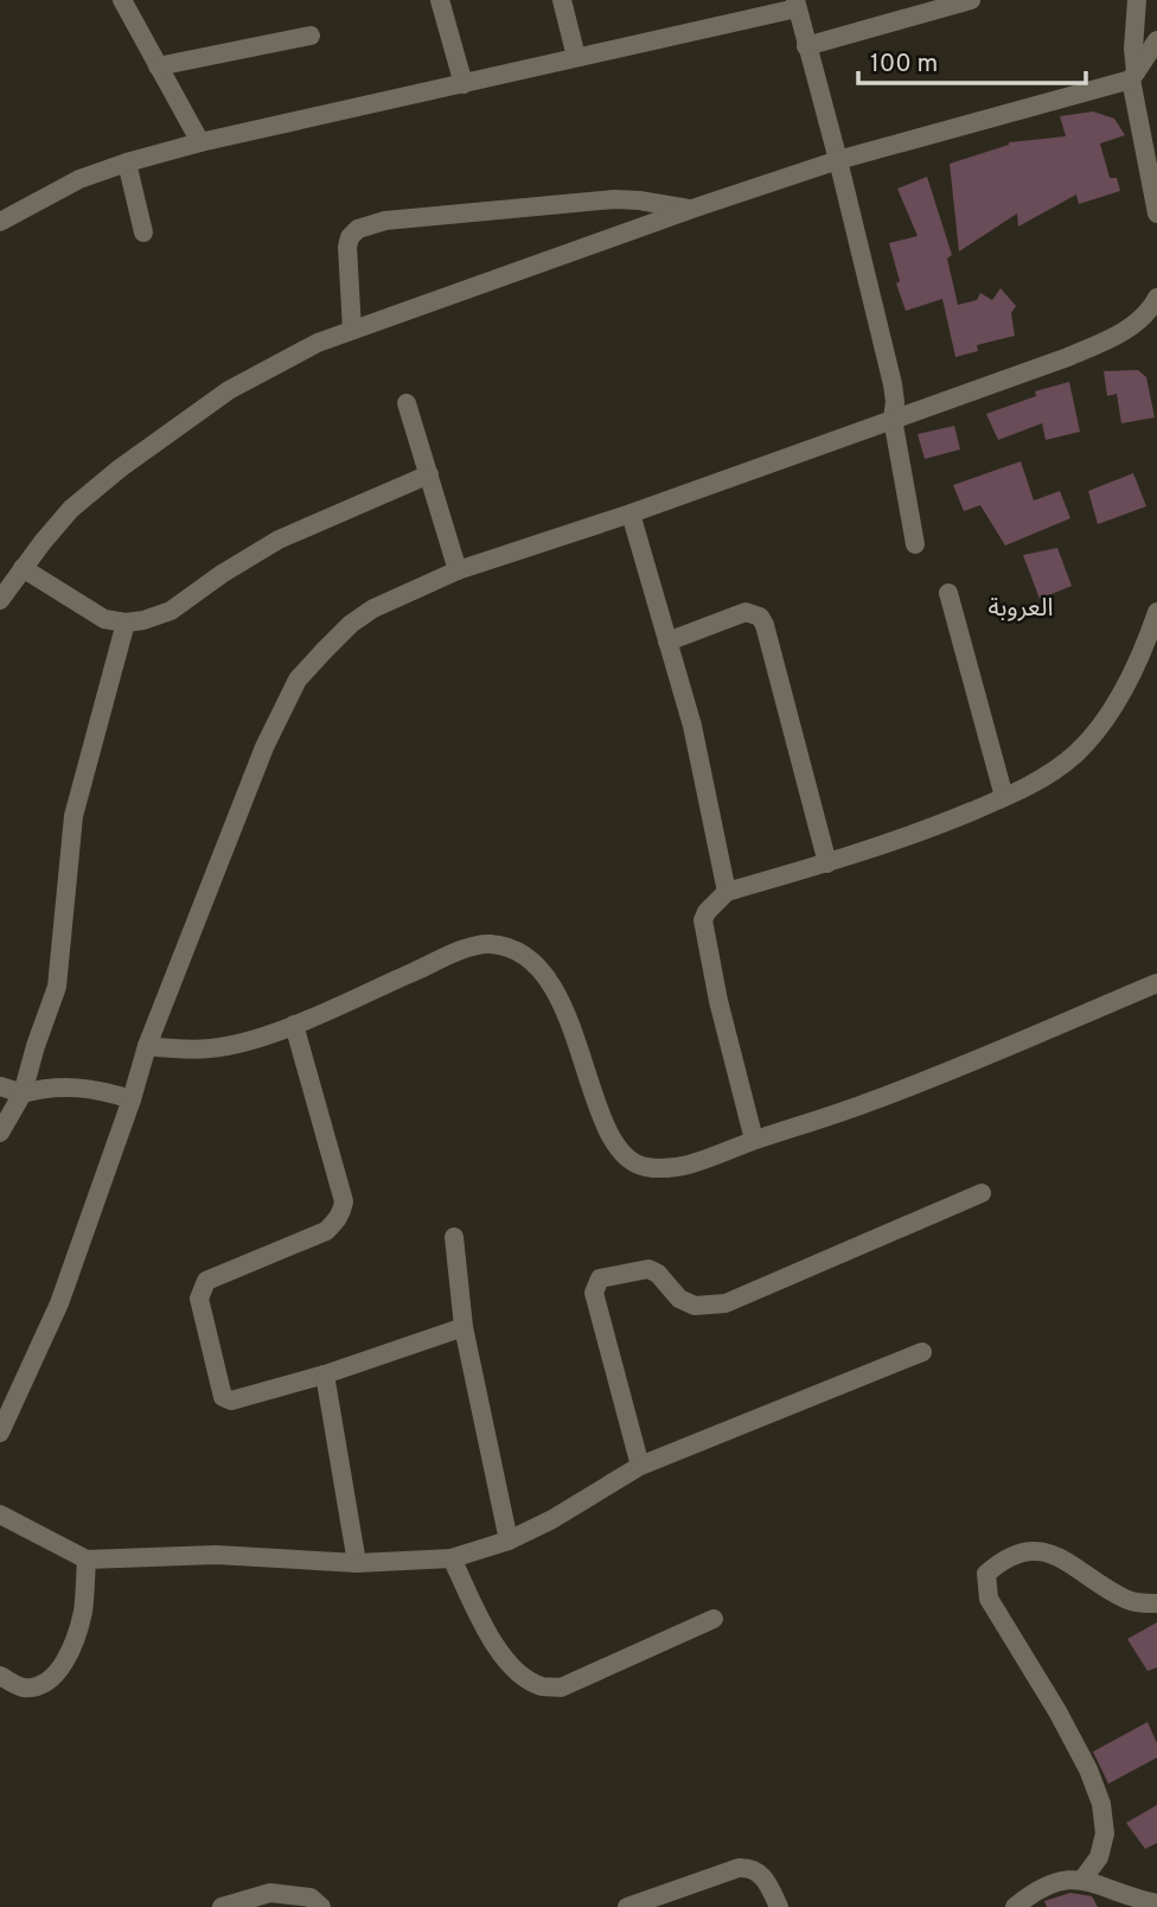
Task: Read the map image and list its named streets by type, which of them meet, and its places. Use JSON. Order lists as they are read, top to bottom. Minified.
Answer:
{"districts":["العروبة"],"scale_bar":"100 m"}
